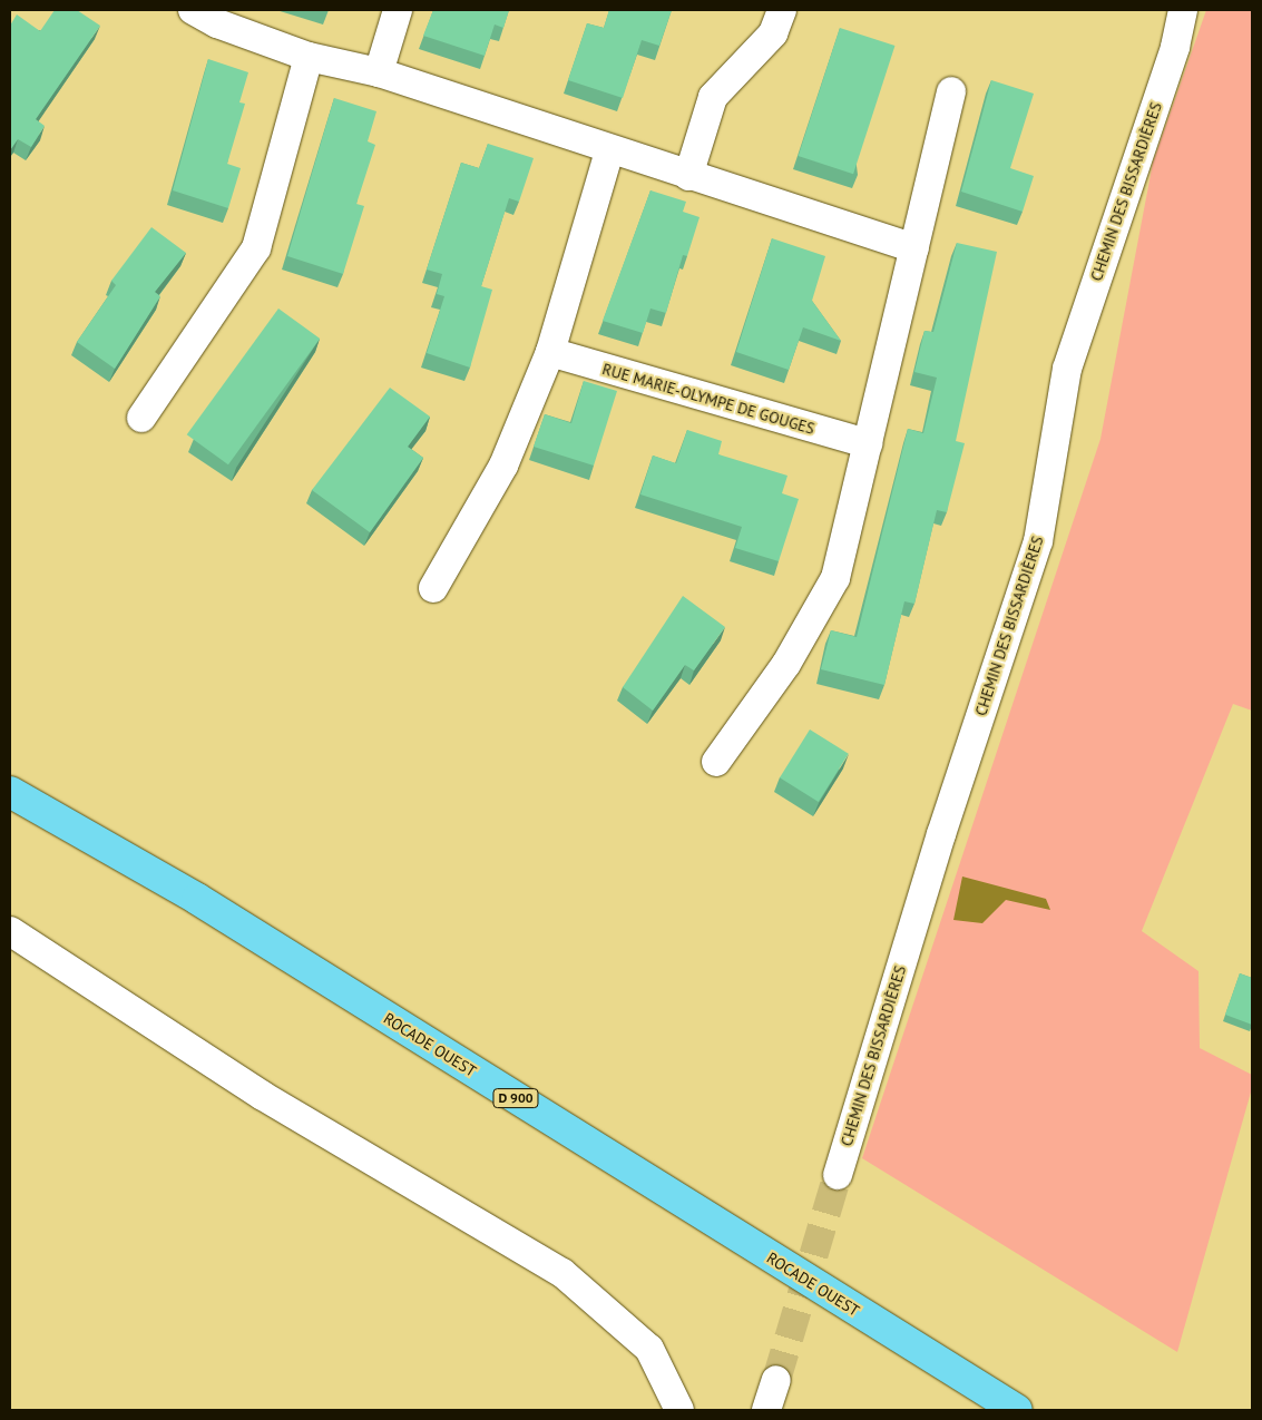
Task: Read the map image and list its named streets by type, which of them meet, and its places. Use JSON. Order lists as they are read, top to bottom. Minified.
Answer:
{"streets":{"main road":["ROCADE OUEST","D 900"],"street":["CHEMIN DES BISSARDIÈRES","RUE MARIE-OLYMPE DE GOUGES"]}}
